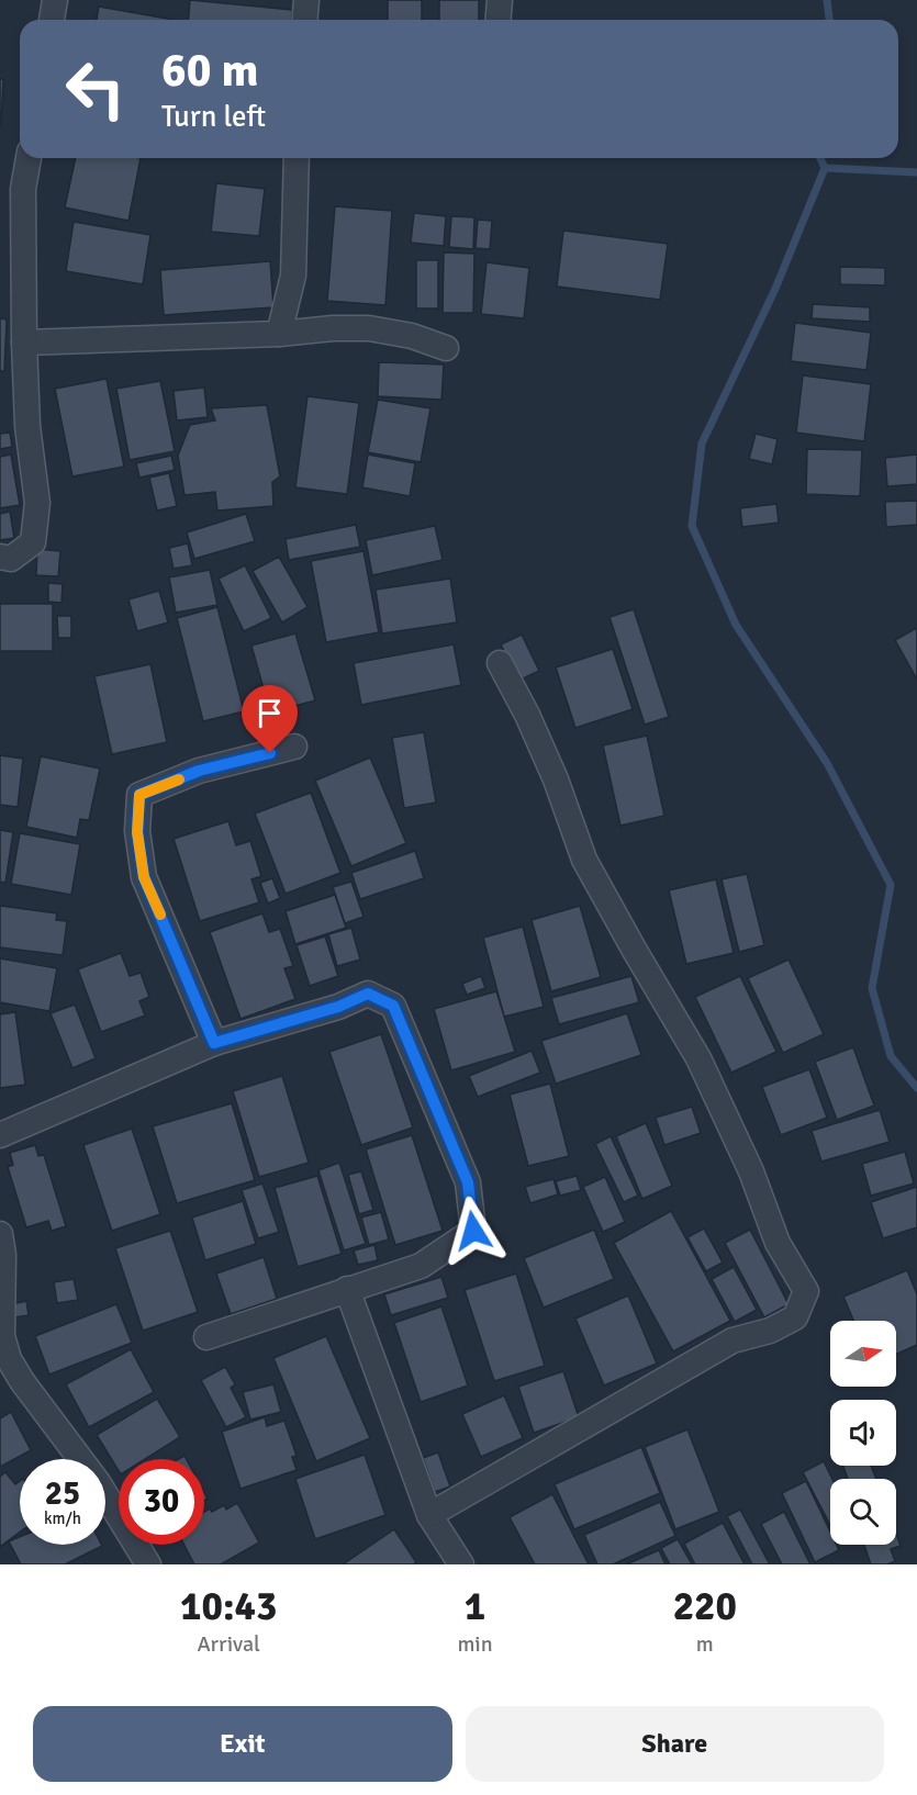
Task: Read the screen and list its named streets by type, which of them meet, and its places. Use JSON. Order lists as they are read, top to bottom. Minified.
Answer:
{"north":"right","page":{"turn":["60 m","Turn left"],"speed":"25 km/h","limit":"30","eta":["10:43","Arrival","1","min","220","m"],"buttons":["Exit","Share"]}}
